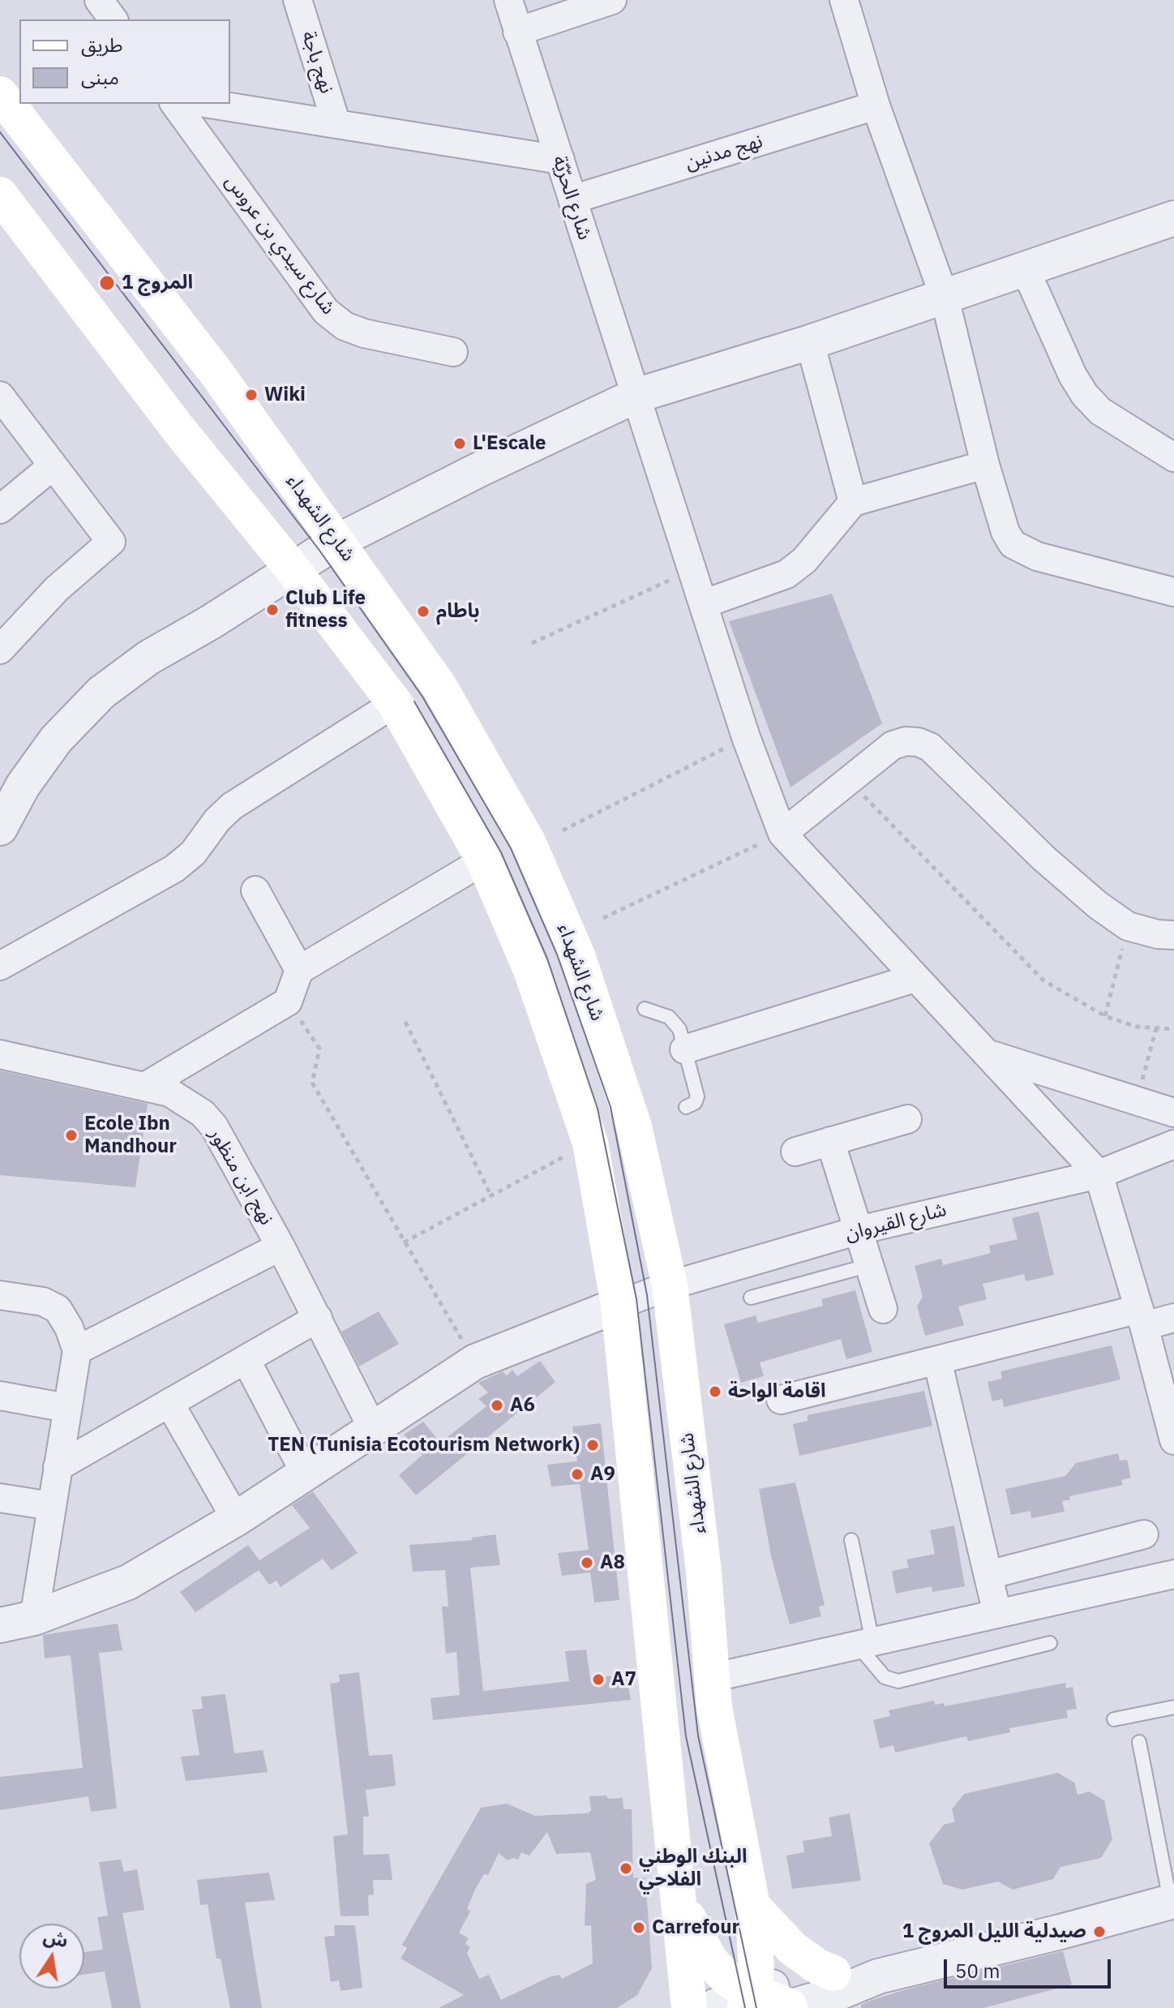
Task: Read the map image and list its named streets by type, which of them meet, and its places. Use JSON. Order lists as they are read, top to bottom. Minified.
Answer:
{"streets":{"main road":["شارع الشهداء"],"street":["نهج باجة","نهج مدنين","شارع الحرّيّة","شارع سيدي بن عروس","نهج ابن منظور","شارع القيروان"]},"crossings":[["نهج مدنين","شارع الحرّيّة"],["شارع الشهداء","شارع القيروان"]],"places":["المروج 1","Wiki","L'Escale","Club Life fitness","باطام","Ecole Ibn Mandhour","اقامة الواحة","A6","TEN (Tunisia Ecotourism Network)","A9","A8","A7","البنك الوطني الفلاحي","Carrefour","صيدلية الليل المروج 1"],"legend":["طريق","مبنى"],"scale_bar":"50 m","north":"top"}
